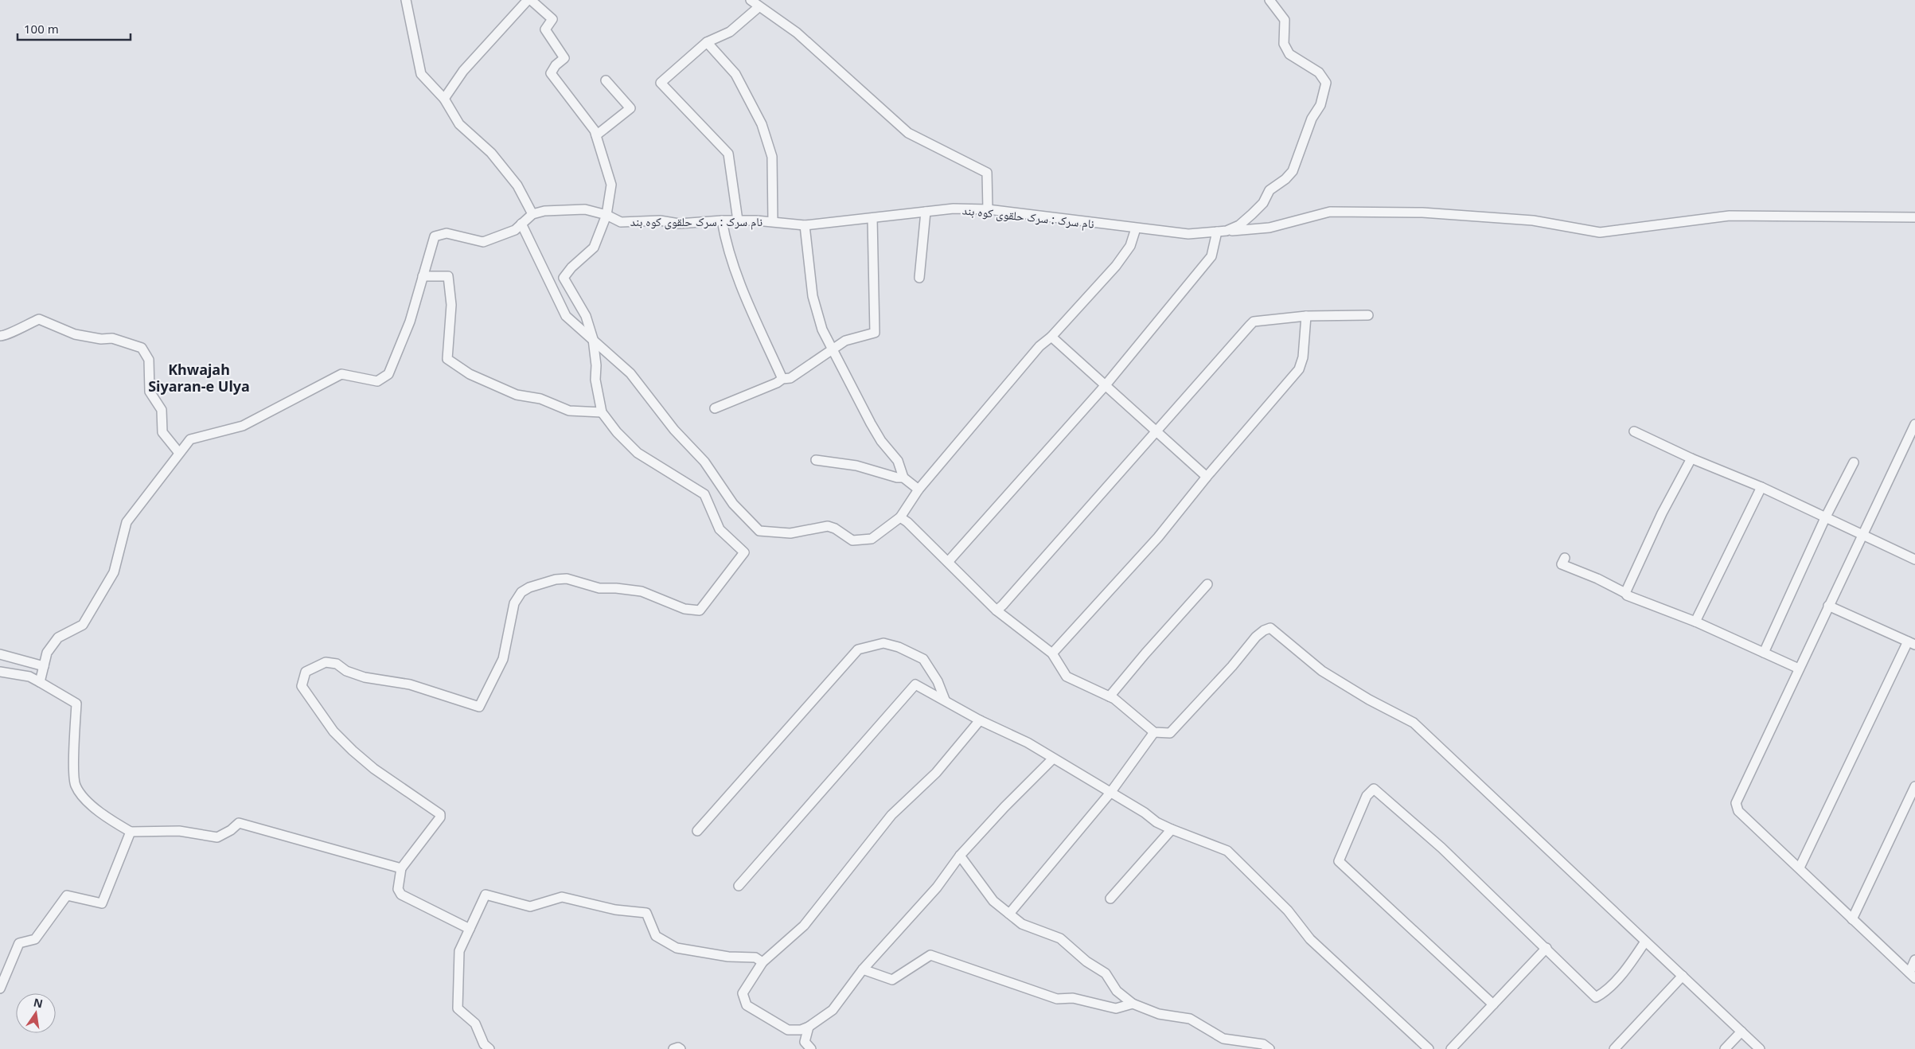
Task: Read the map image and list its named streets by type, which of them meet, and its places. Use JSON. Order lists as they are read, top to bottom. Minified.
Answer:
{"streets":{"street":["نام سرک : سرک حلقوی کوه بند"]},"districts":["Khwajah Siyaran-e Ulya"],"scale_bar":"100 m","north":"top"}
